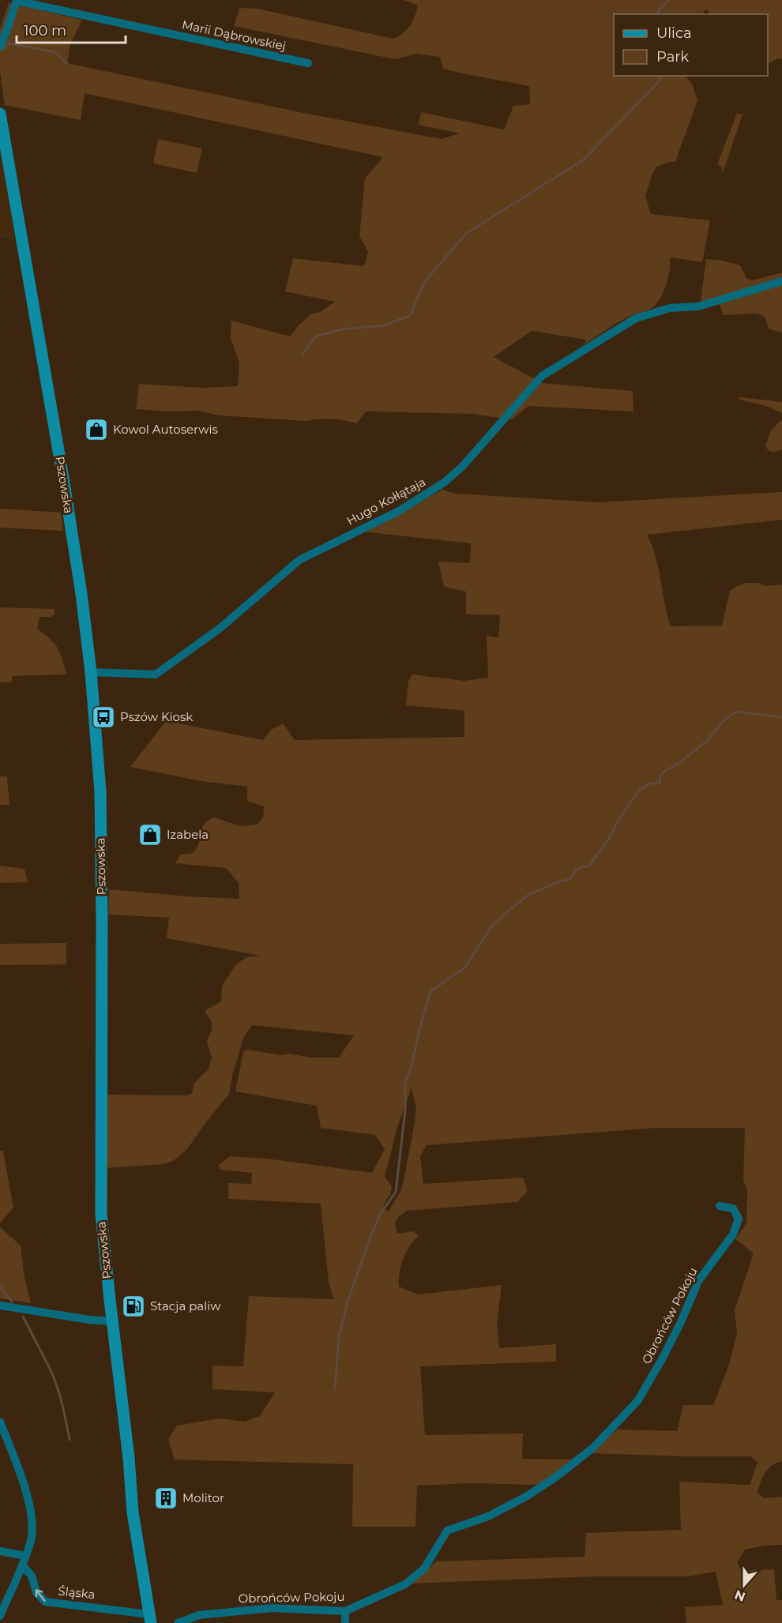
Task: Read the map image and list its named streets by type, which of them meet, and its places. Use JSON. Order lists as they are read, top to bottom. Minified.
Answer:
{"streets":{"main road":["Pszowska"],"street":["Marii Dąbrowskiej","Hugo Kołłątaja","Obrońców Pokoju","Śląska"]},"crossings":[["Pszowska","Hugo Kołłątaja"],["Pszowska","Śląska"]],"one_way":["Śląska"],"places":{"shop":["Kowol Autoserwis","Izabela"],"bus stop":["Pszów Kiosk"],"fuel station":["Stacja paliw"],"building":["Molitor"]},"legend":["Ulica","Park"],"scale_bar":"100 m","north":"bottom"}
